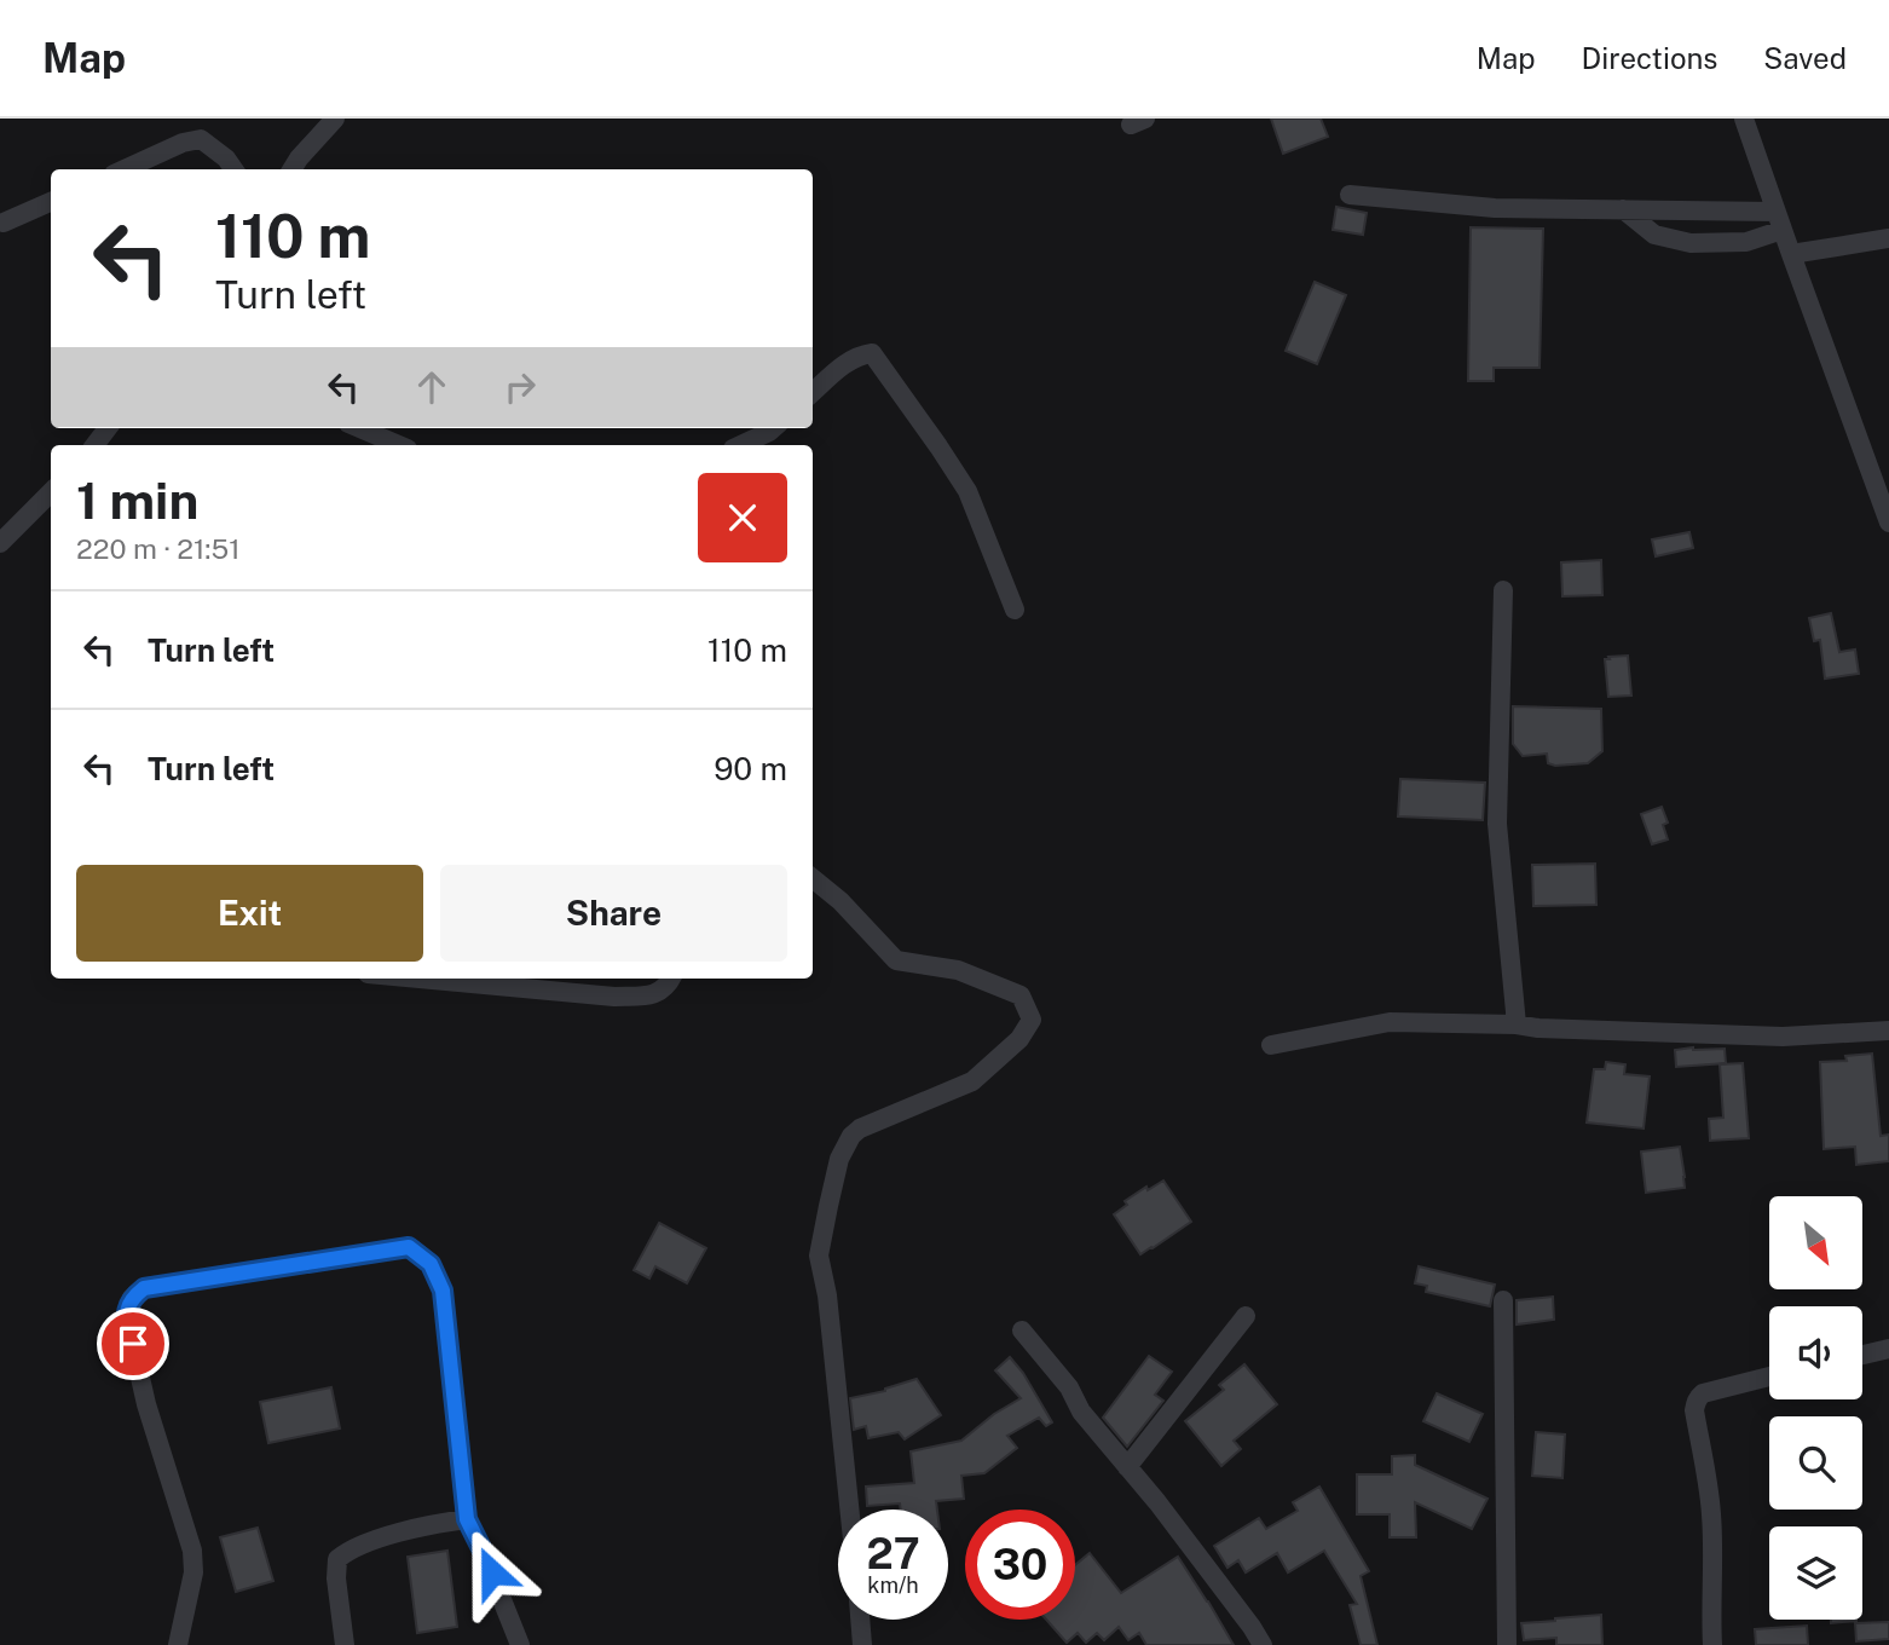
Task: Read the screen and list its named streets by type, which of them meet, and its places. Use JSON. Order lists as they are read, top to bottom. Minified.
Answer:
{"north":"bottom right","page":{"header":"Map","nav":["Map","Directions","Saved"],"turn":["110 m","Turn left"],"heading":["1 min","220 m · 21:51"],"list":[{"name":"Turn left","value":"110 m"},{"name":"Turn left","value":"90 m"}],"buttons":["Exit","Share"],"speed":"27 km/h","limit":"30"}}
